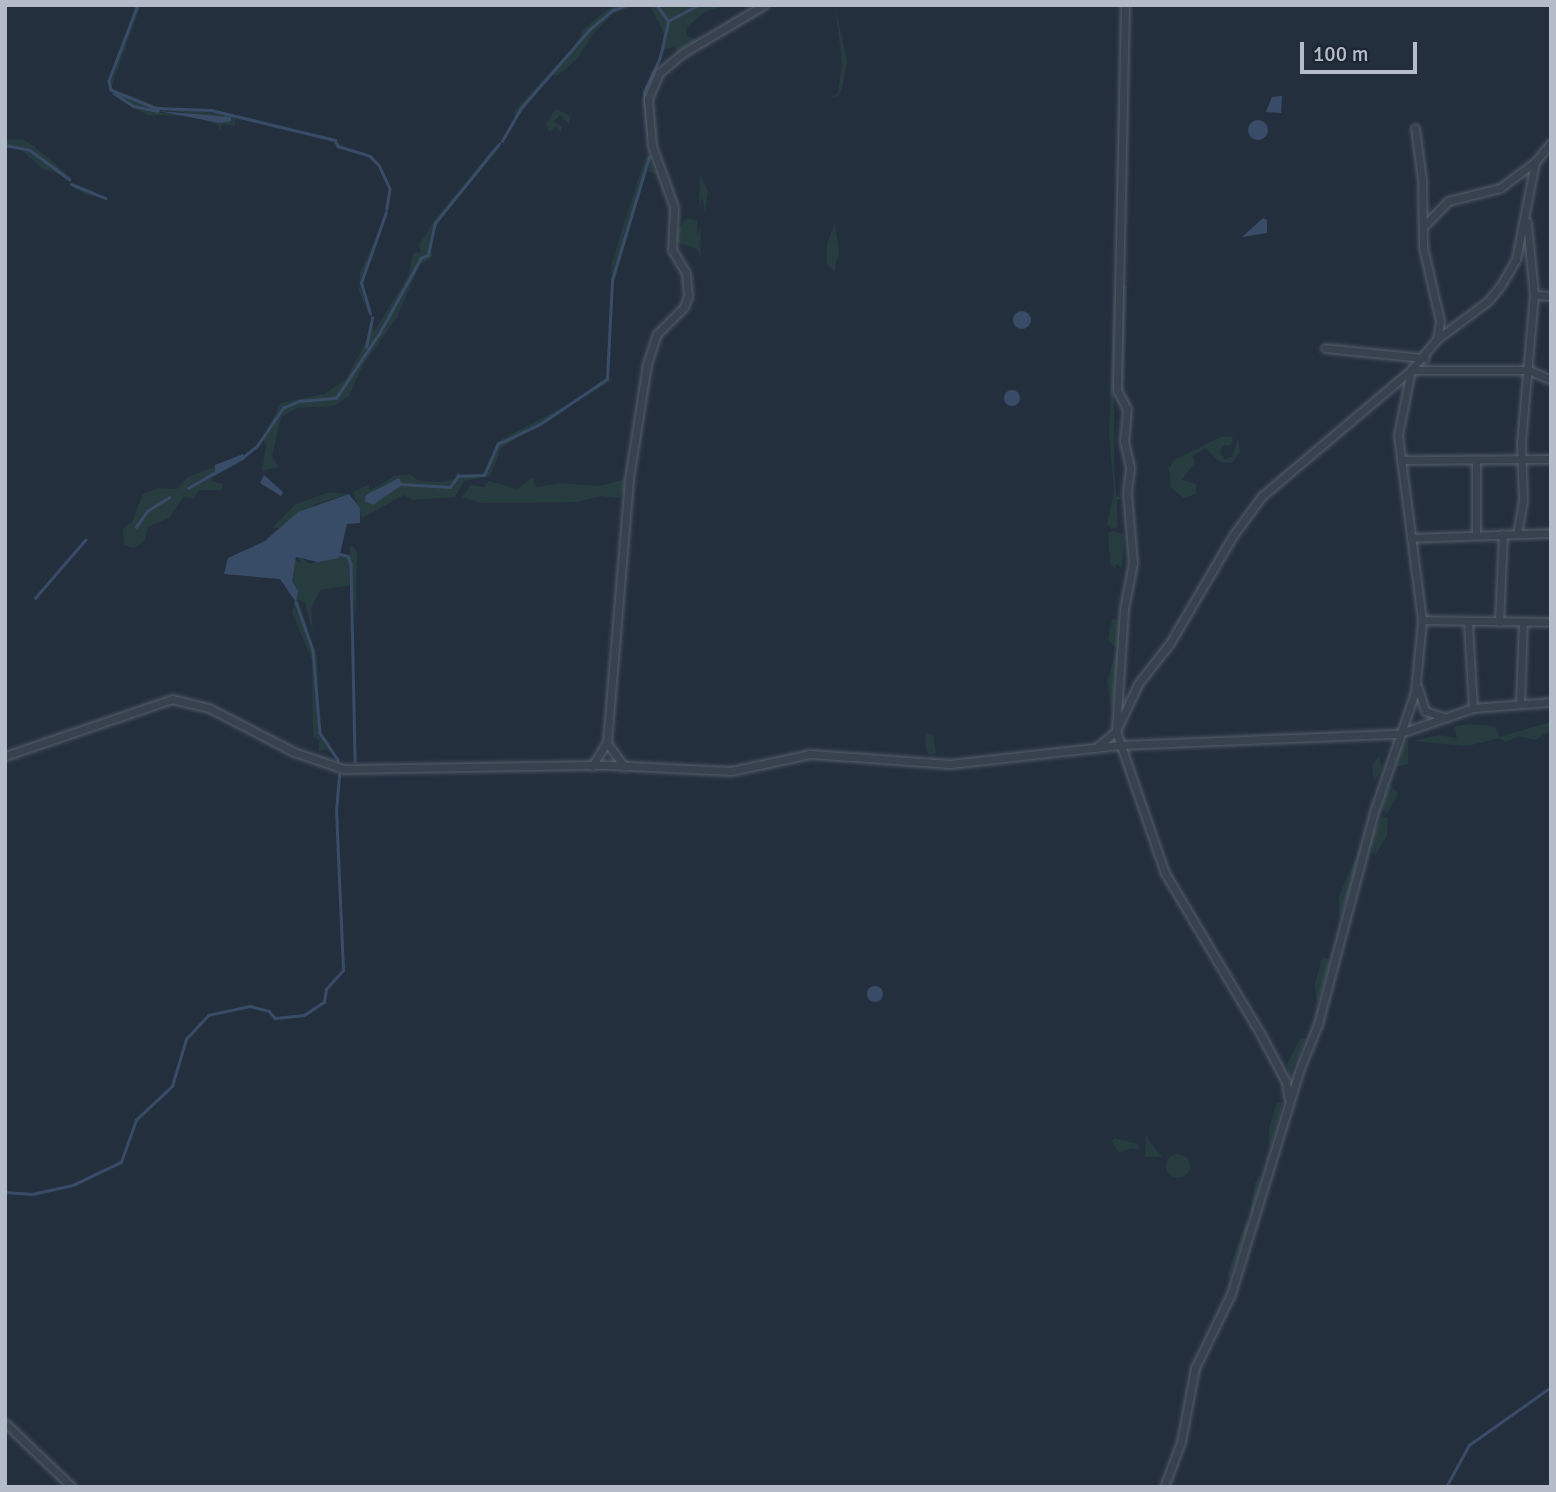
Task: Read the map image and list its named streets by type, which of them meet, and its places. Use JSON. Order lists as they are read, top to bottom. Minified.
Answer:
{"scale_bar":"100 m"}
